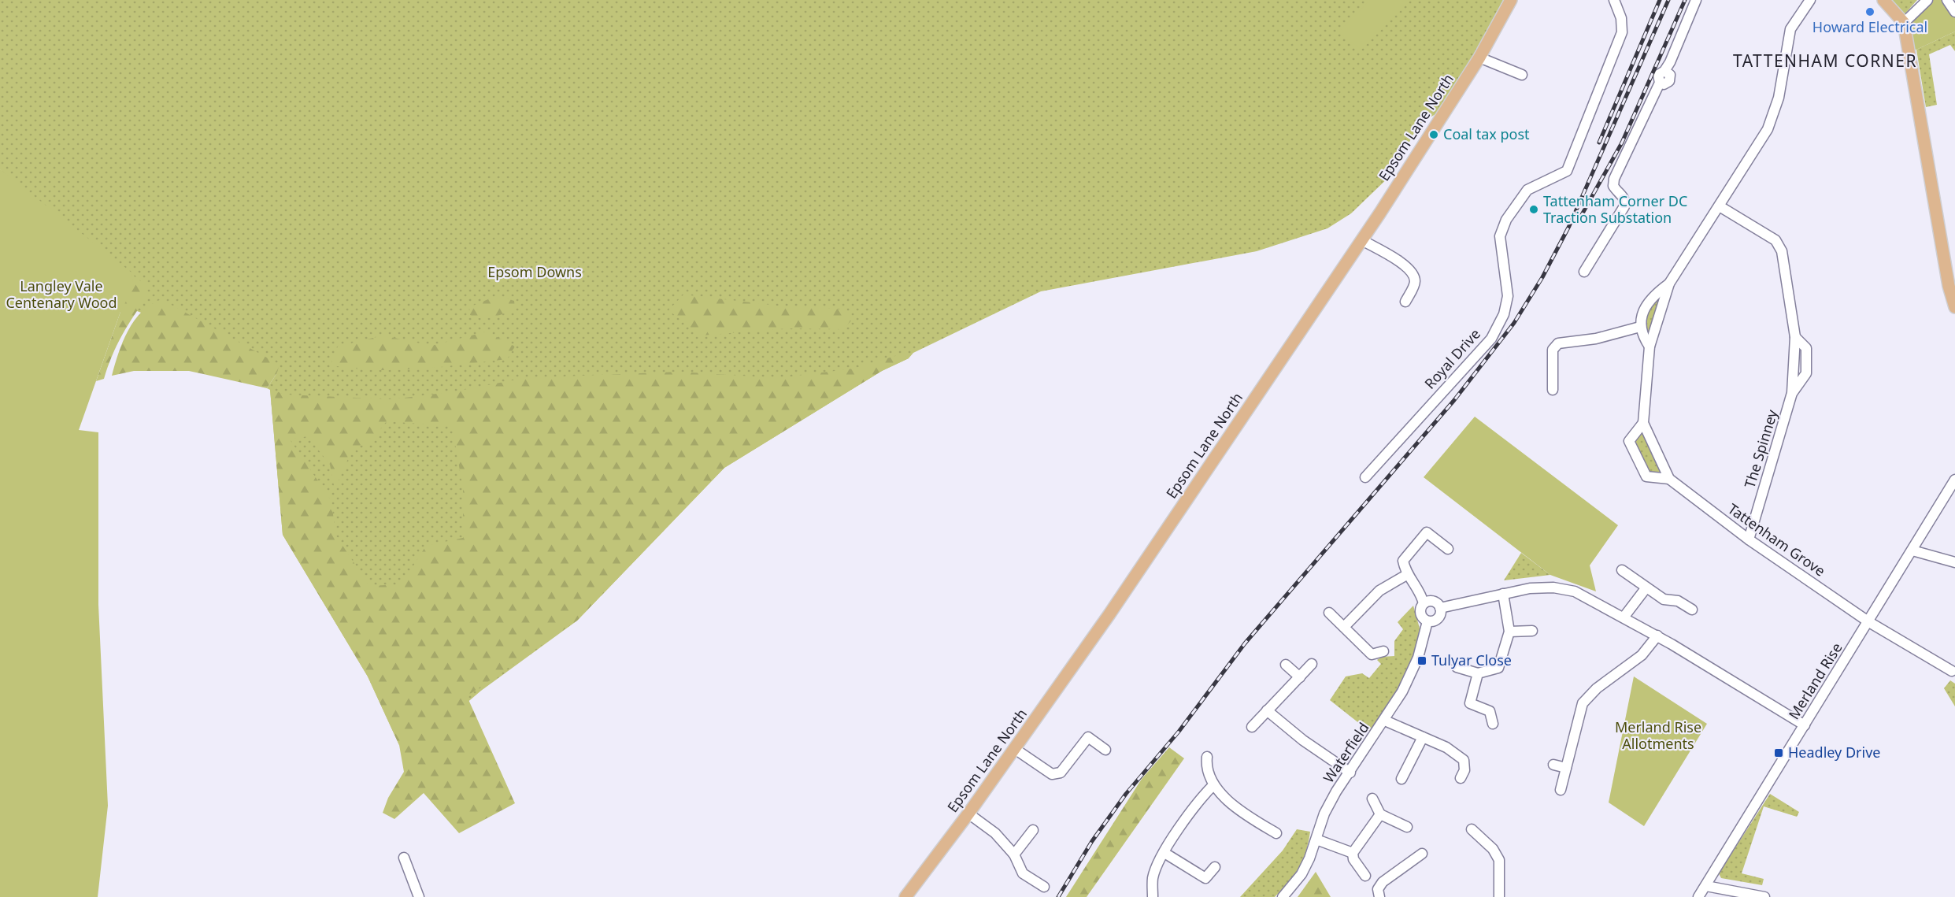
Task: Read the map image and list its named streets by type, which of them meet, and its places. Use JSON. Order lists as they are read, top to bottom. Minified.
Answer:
{"streets":{"main road":["Epsom Lane North"],"street":["Royal Drive","The Spinney","Tattenham Grove","Merland Rise","Waterfield"]},"crossings":[["The Spinney","Tattenham Grove"],["Tattenham Grove","Merland Rise"]],"districts":["TATTENHAM CORNER"],"parks":["Epsom Downs","Langley Vale Centenary Wood","Merland Rise Allotments"],"places":{"other":["Howard Electrical","Coal tax post","Tattenham Corner DC Traction Substation"],"transit":["Tulyar Close","Headley Drive"]}}
